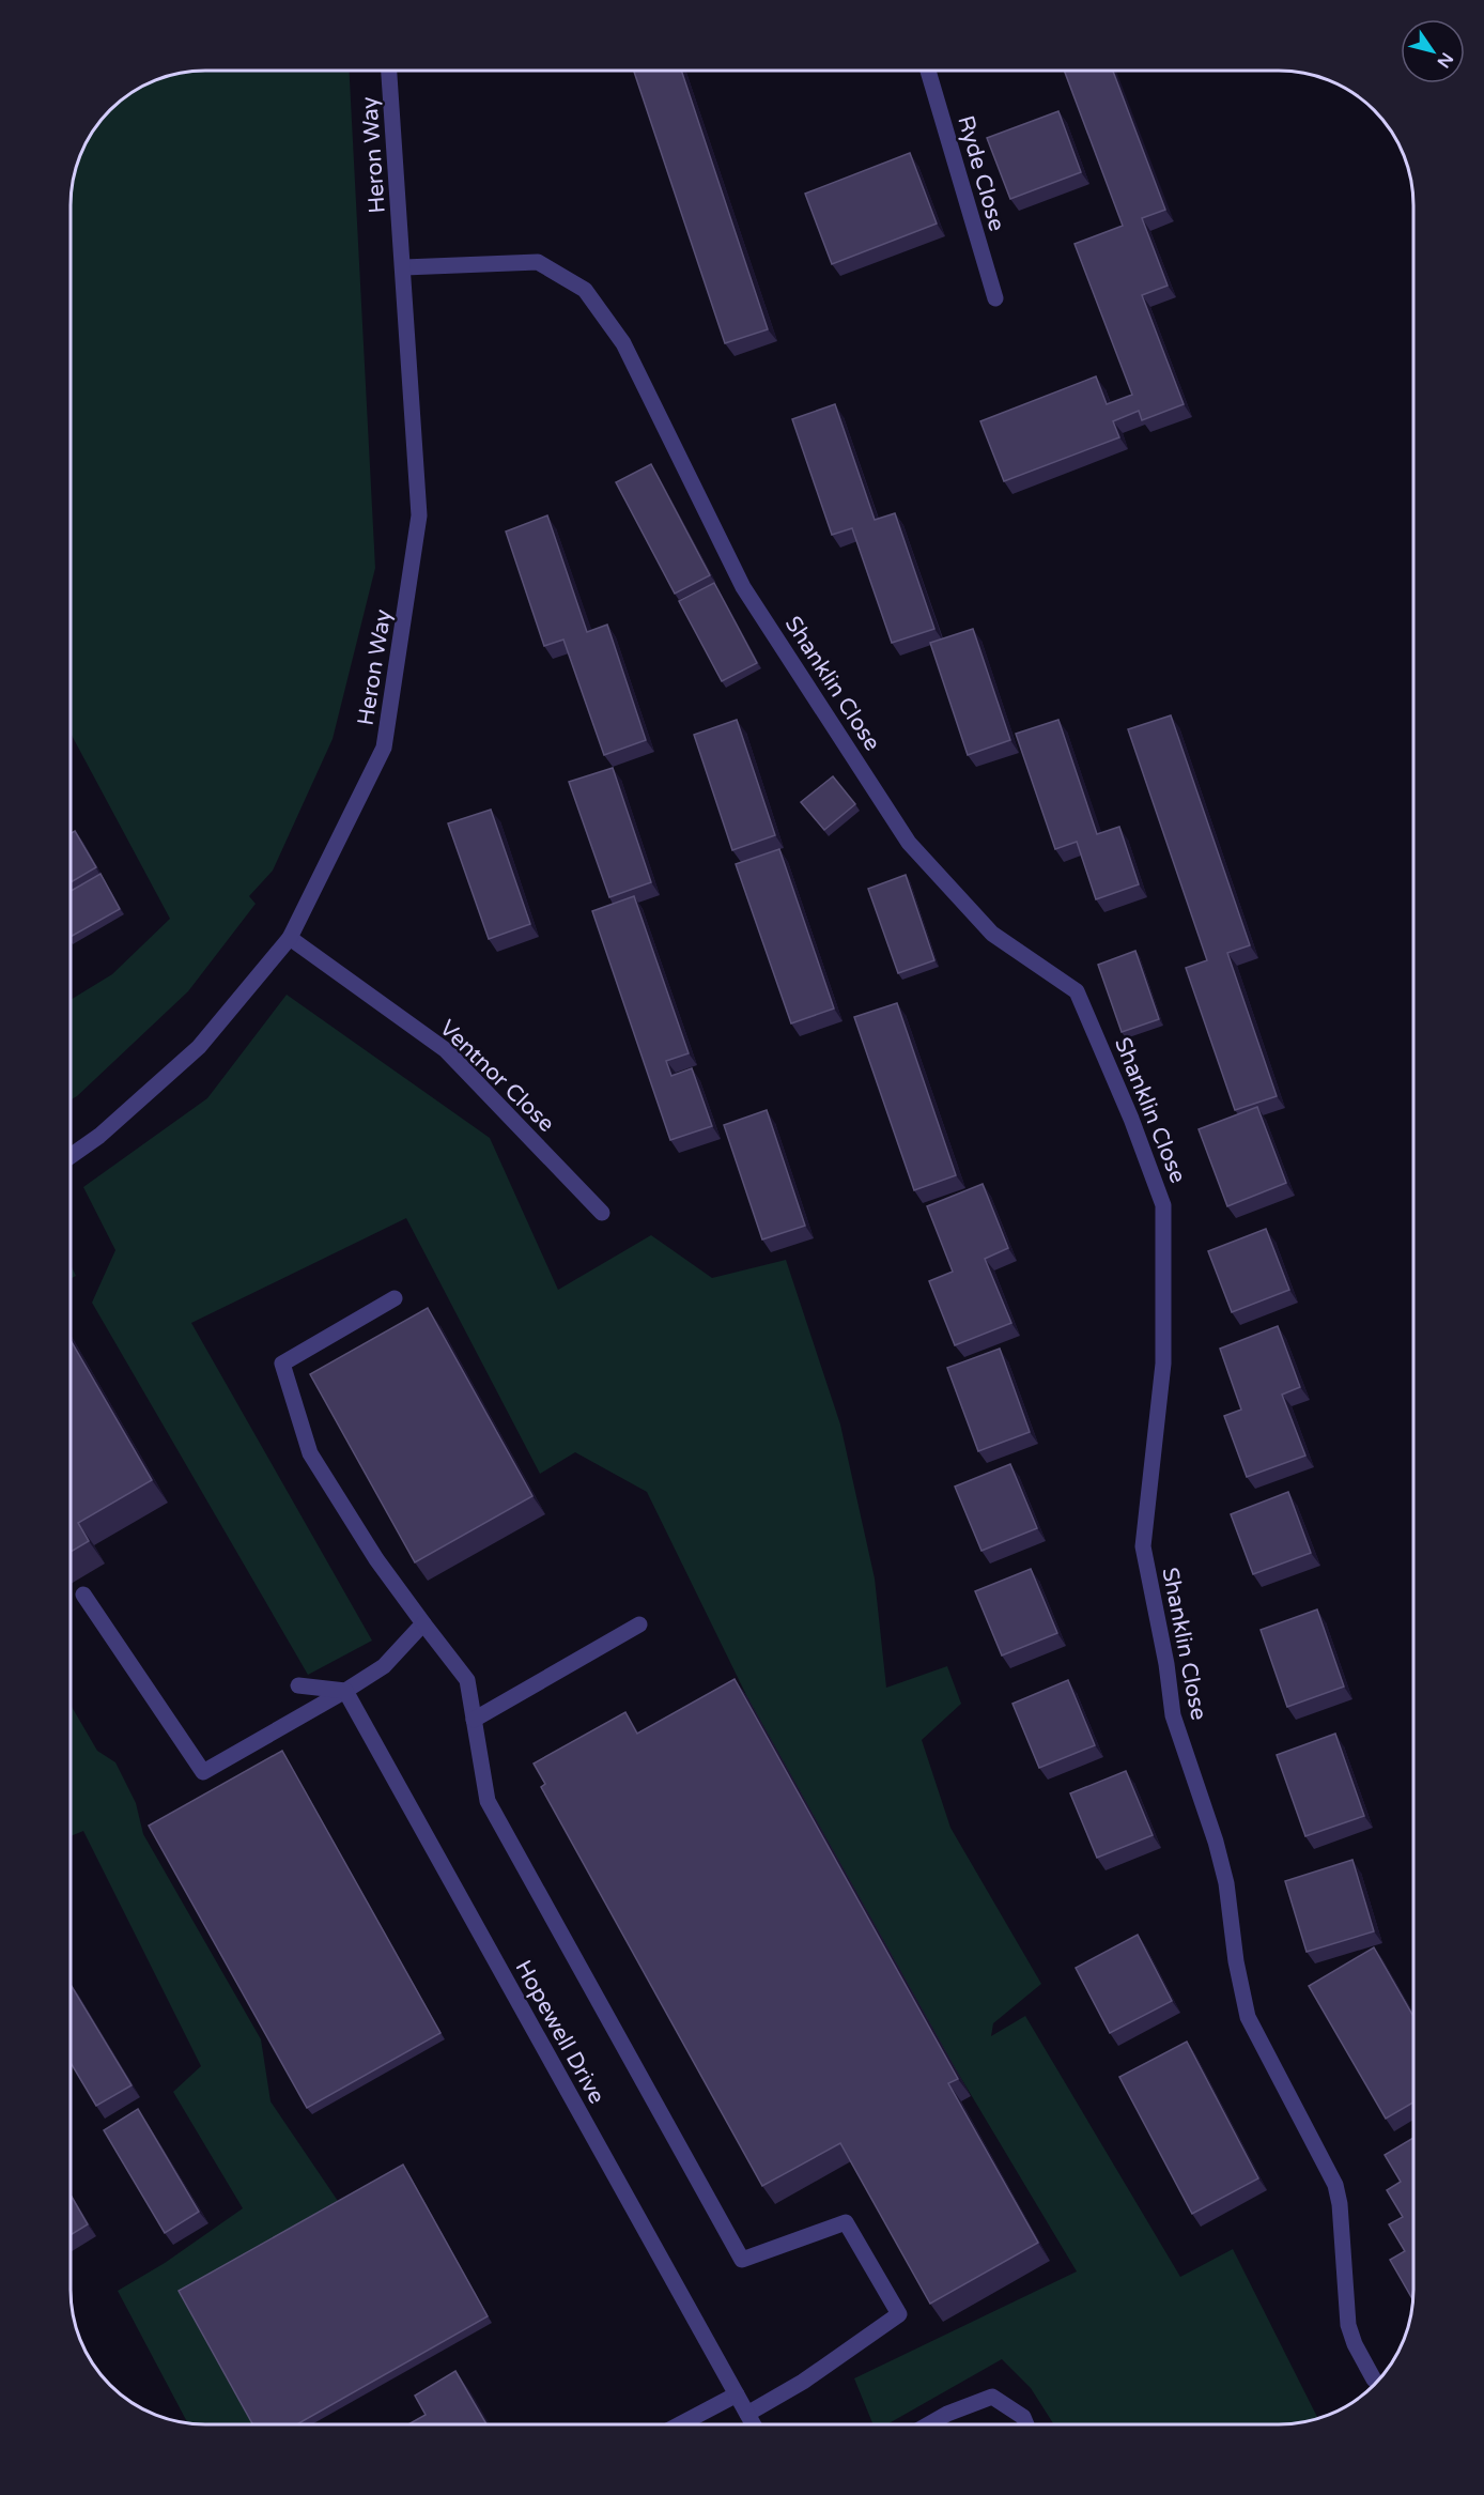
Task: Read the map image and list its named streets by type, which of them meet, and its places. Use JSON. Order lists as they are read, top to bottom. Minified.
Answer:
{"streets":{"street":["Heron Way","Ryde Close","Shanklin Close","Ventnor Close","Hopewell Drive"]},"crossings":[["Heron Way","Shanklin Close"],["Heron Way","Ventnor Close"]],"north":"bottom right"}
